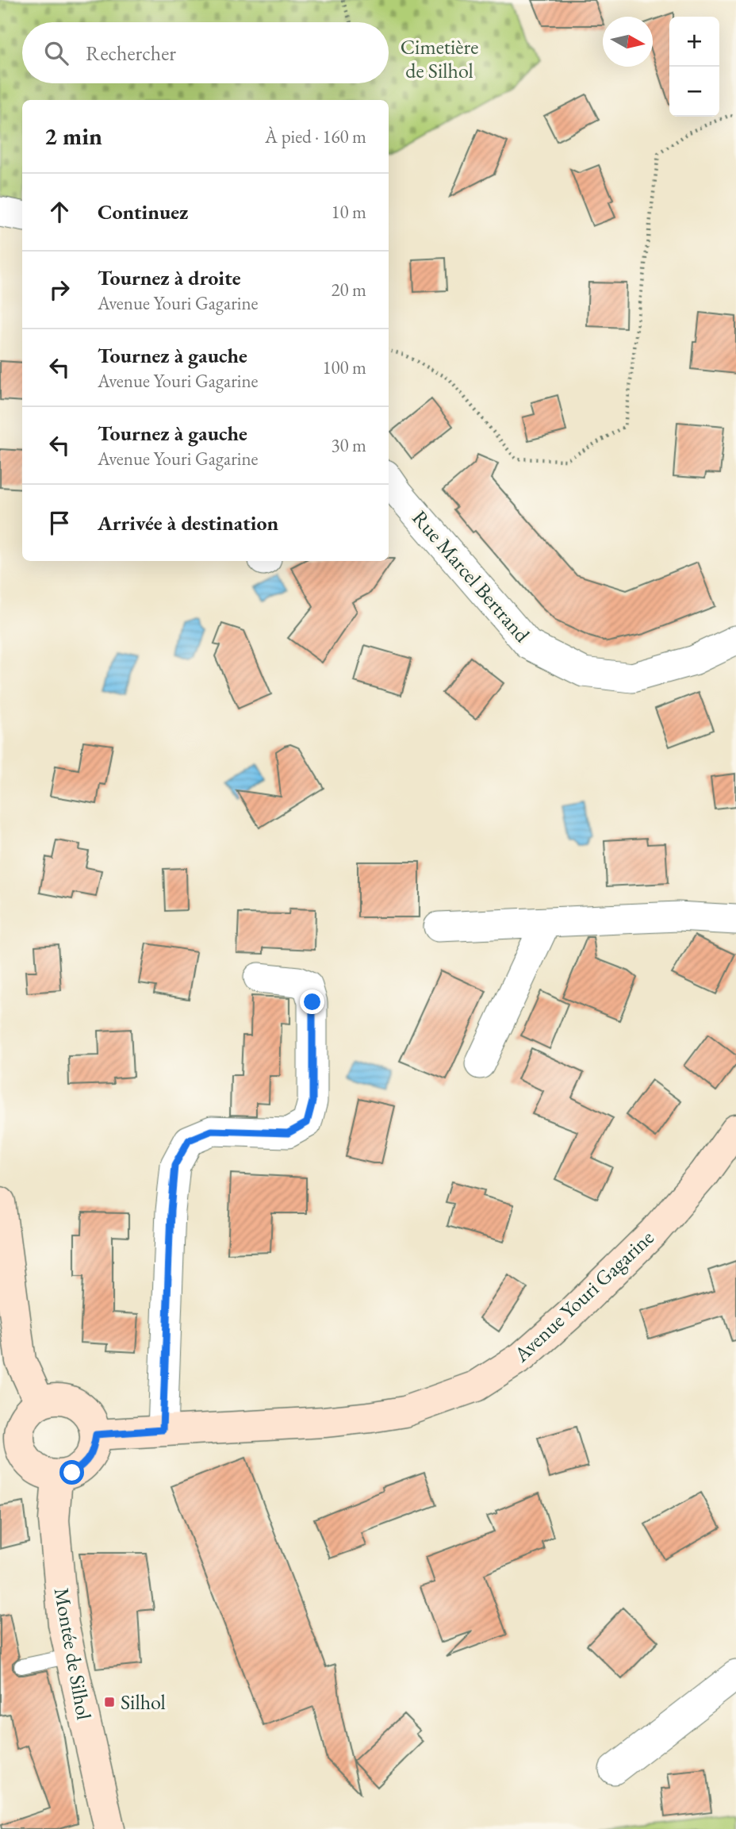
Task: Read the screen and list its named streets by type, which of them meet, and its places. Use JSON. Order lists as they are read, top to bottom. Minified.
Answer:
{"streets":{"main road":["Avenue Youri Gagarine","Montée de Silhol"],"street":["Rue Marcel Bertrand"]},"crossings":[["Avenue Youri Gagarine","Montée de Silhol"]],"parks":["Cimetière de Silhol"],"places":{"transit":["Silhol"]},"north":"right","page":{"map_buttons":["+","−"],"search":"Rechercher","heading":["2 min","À pied · 160 m"],"list":[["Continuez","10 m"],["Tournez à droite","Avenue Youri Gagarine","20 m"],["Tournez à gauche","Avenue Youri Gagarine","100 m"],["Tournez à gauche","Avenue Youri Gagarine","30 m"],"Arrivée à destination"]}}
